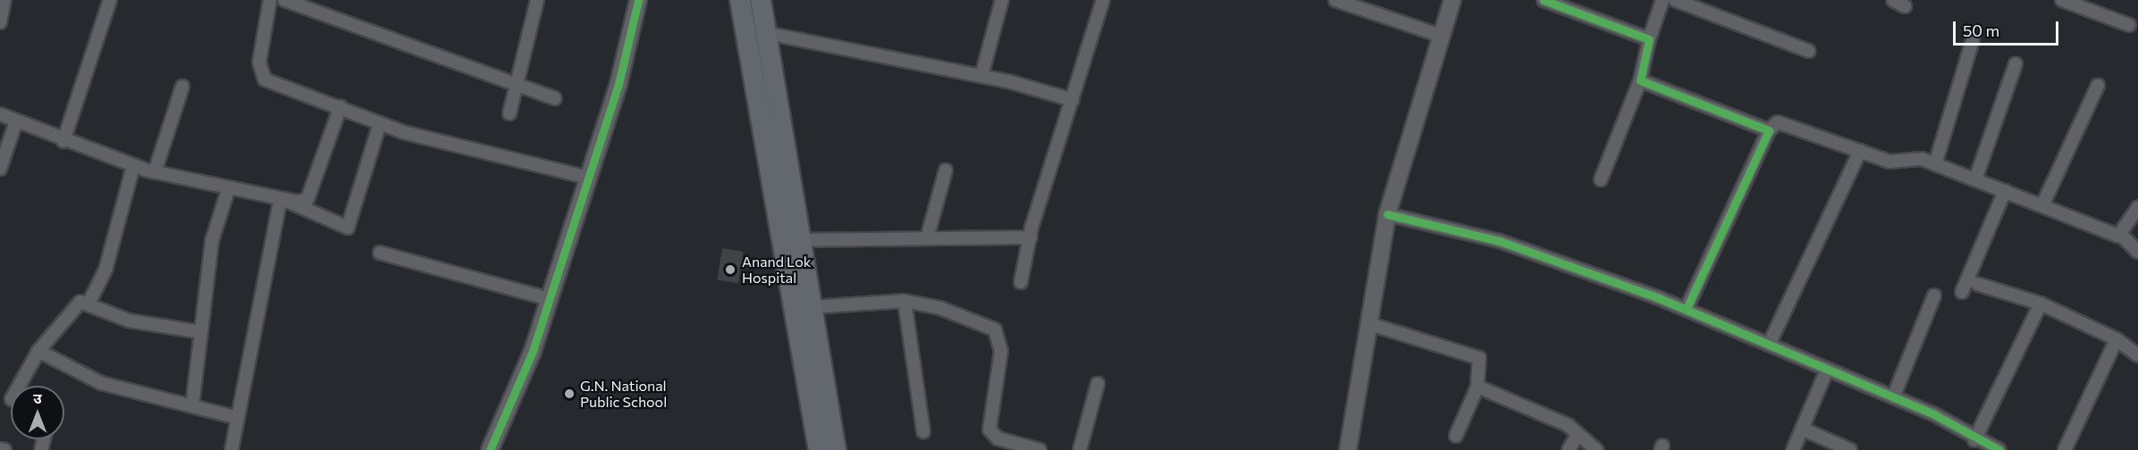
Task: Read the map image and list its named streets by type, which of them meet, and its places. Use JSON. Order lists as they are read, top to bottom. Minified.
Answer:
{"places":["Anand Lok Hospital","G.N. National Public School"],"scale_bar":"50 m","north":"top"}
